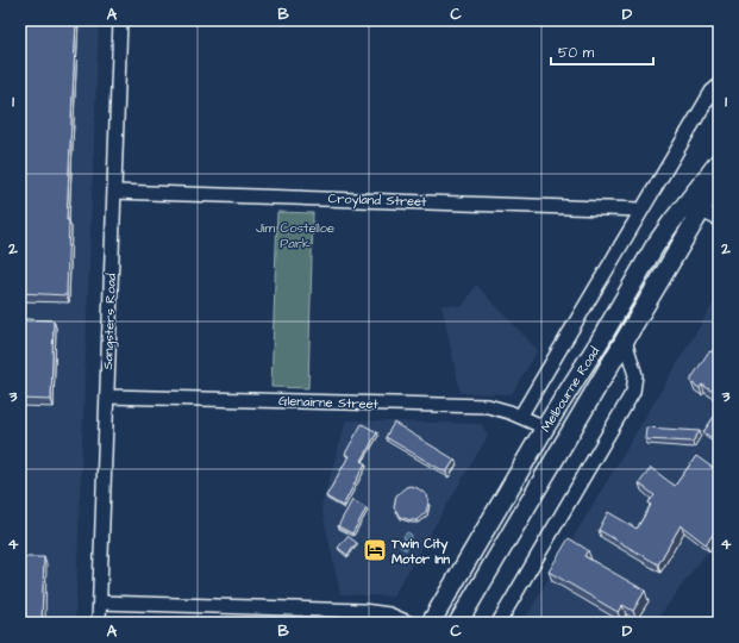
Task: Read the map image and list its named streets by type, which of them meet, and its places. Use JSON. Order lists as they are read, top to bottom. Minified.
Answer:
{"streets":{"main road":["Melbourne Road"],"street":["Croyland Street","Sangsters Road","Glenairne Street"]},"crossings":[["Croyland Street","Sangsters Road"],["Sangsters Road","Glenairne Street"],["Melbourne Road","Glenairne Street"]],"parks":["Jim Costelloe Park"],"places":{"hotel":["Twin City Motor Inn"]},"scale_bar":"50 m","grid":{"columns":["A","B","C","D"],"rows":["1","2","3","4"]}}
